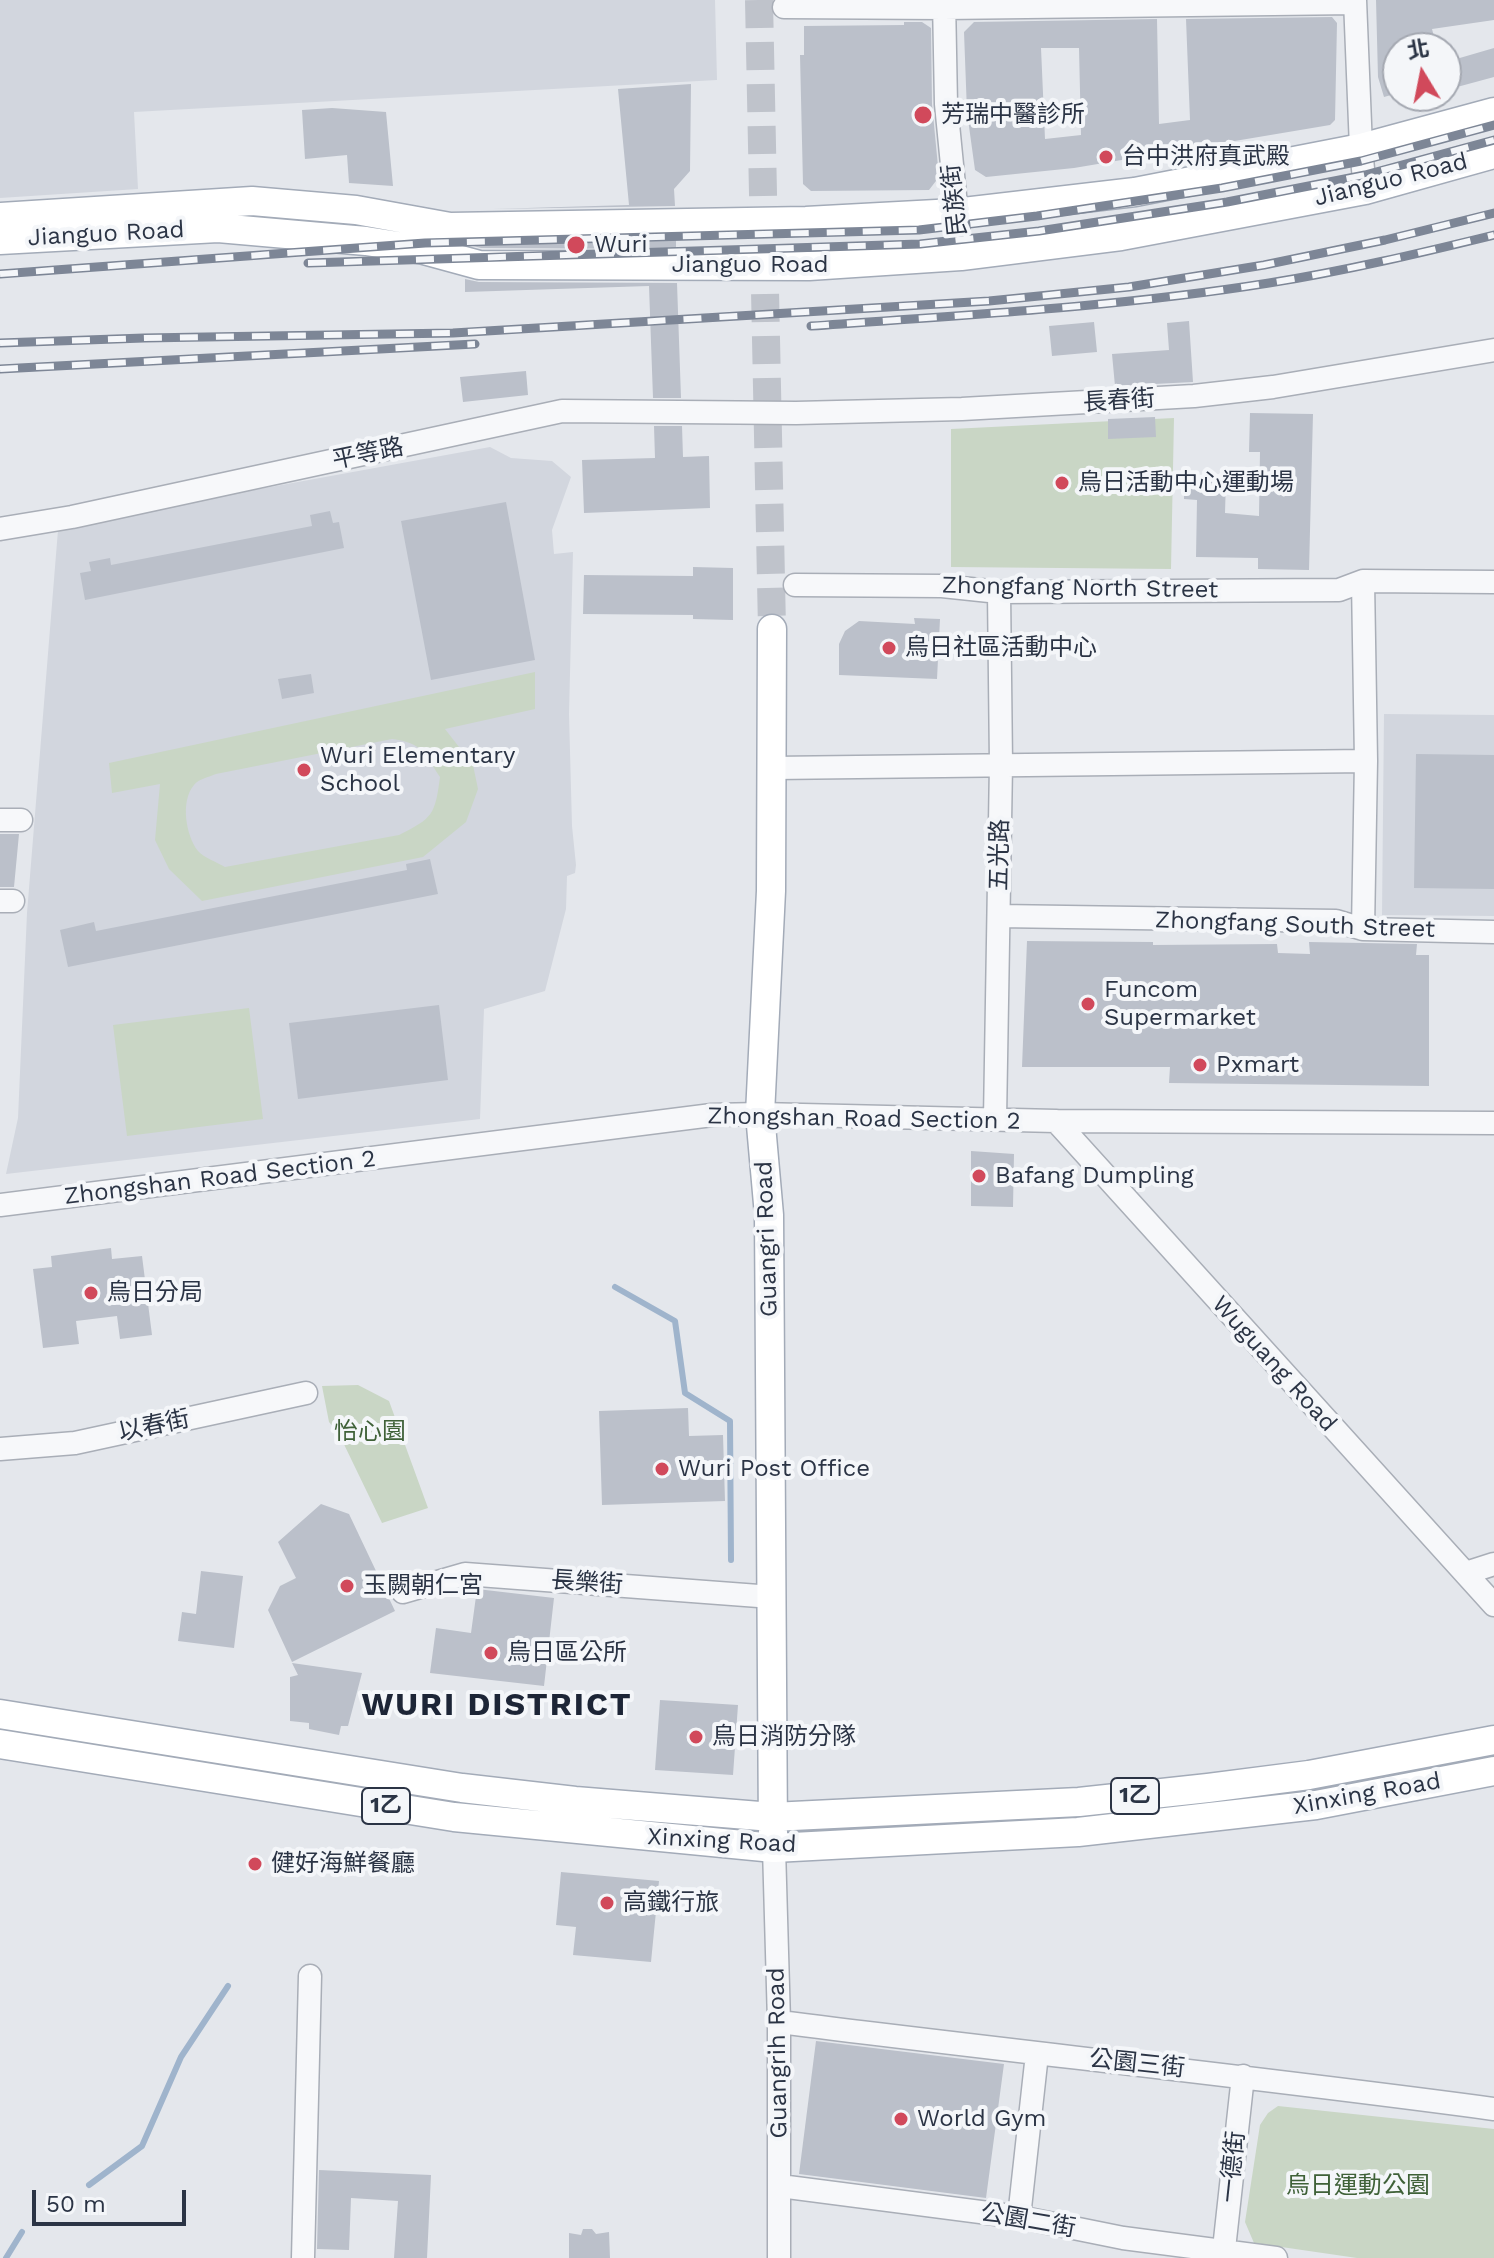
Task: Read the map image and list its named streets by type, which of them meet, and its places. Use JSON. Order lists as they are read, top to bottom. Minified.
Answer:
{"streets":{"main road":["Jianguo Road","Guangri Road","Xinxing Road","1乙"],"street":["民族街","長春街","平等路","Zhongfang North Street","五光路","Zhongfang South Street","Zhongshan Road Section 2","Wuguang Road","以春街","長樂街","Guangrih Road","公園三街","一德街","公園二街"]},"crossings":[["Jianguo Road","民族街"],["長春街","平等路"],["Zhongfang North Street","五光路"],["五光路","Zhongfang South Street"],["五光路","Zhongshan Road Section 2"],["Zhongshan Road Section 2","Guangri Road"],["Zhongshan Road Section 2","Wuguang Road"],["Guangri Road","長樂街"],["Guangri Road","Xinxing Road"],["Guangri Road","Guangrih Road"],["Xinxing Road","Guangrih Road"],["Guangrih Road","公園三街"],["Guangrih Road","公園二街"],["公園三街","一德街"],["一德街","公園二街"]],"districts":["WURI DISTRICT"],"parks":["怡心園","烏日運動公園"],"places":["芳瑞中醫診所","台中洪府真武殿","Wuri","烏日活動中心運動場","烏日社區活動中心","Wuri Elementary School","Funcom Supermarket","Pxmart","Bafang Dumpling","烏日分局","Wuri Post Office","玉闕朝仁宮","烏日區公所","烏日消防分隊","健好海鮮餐廳","高鐵行旅","World Gym"],"scale_bar":"50 m","north":"top"}
